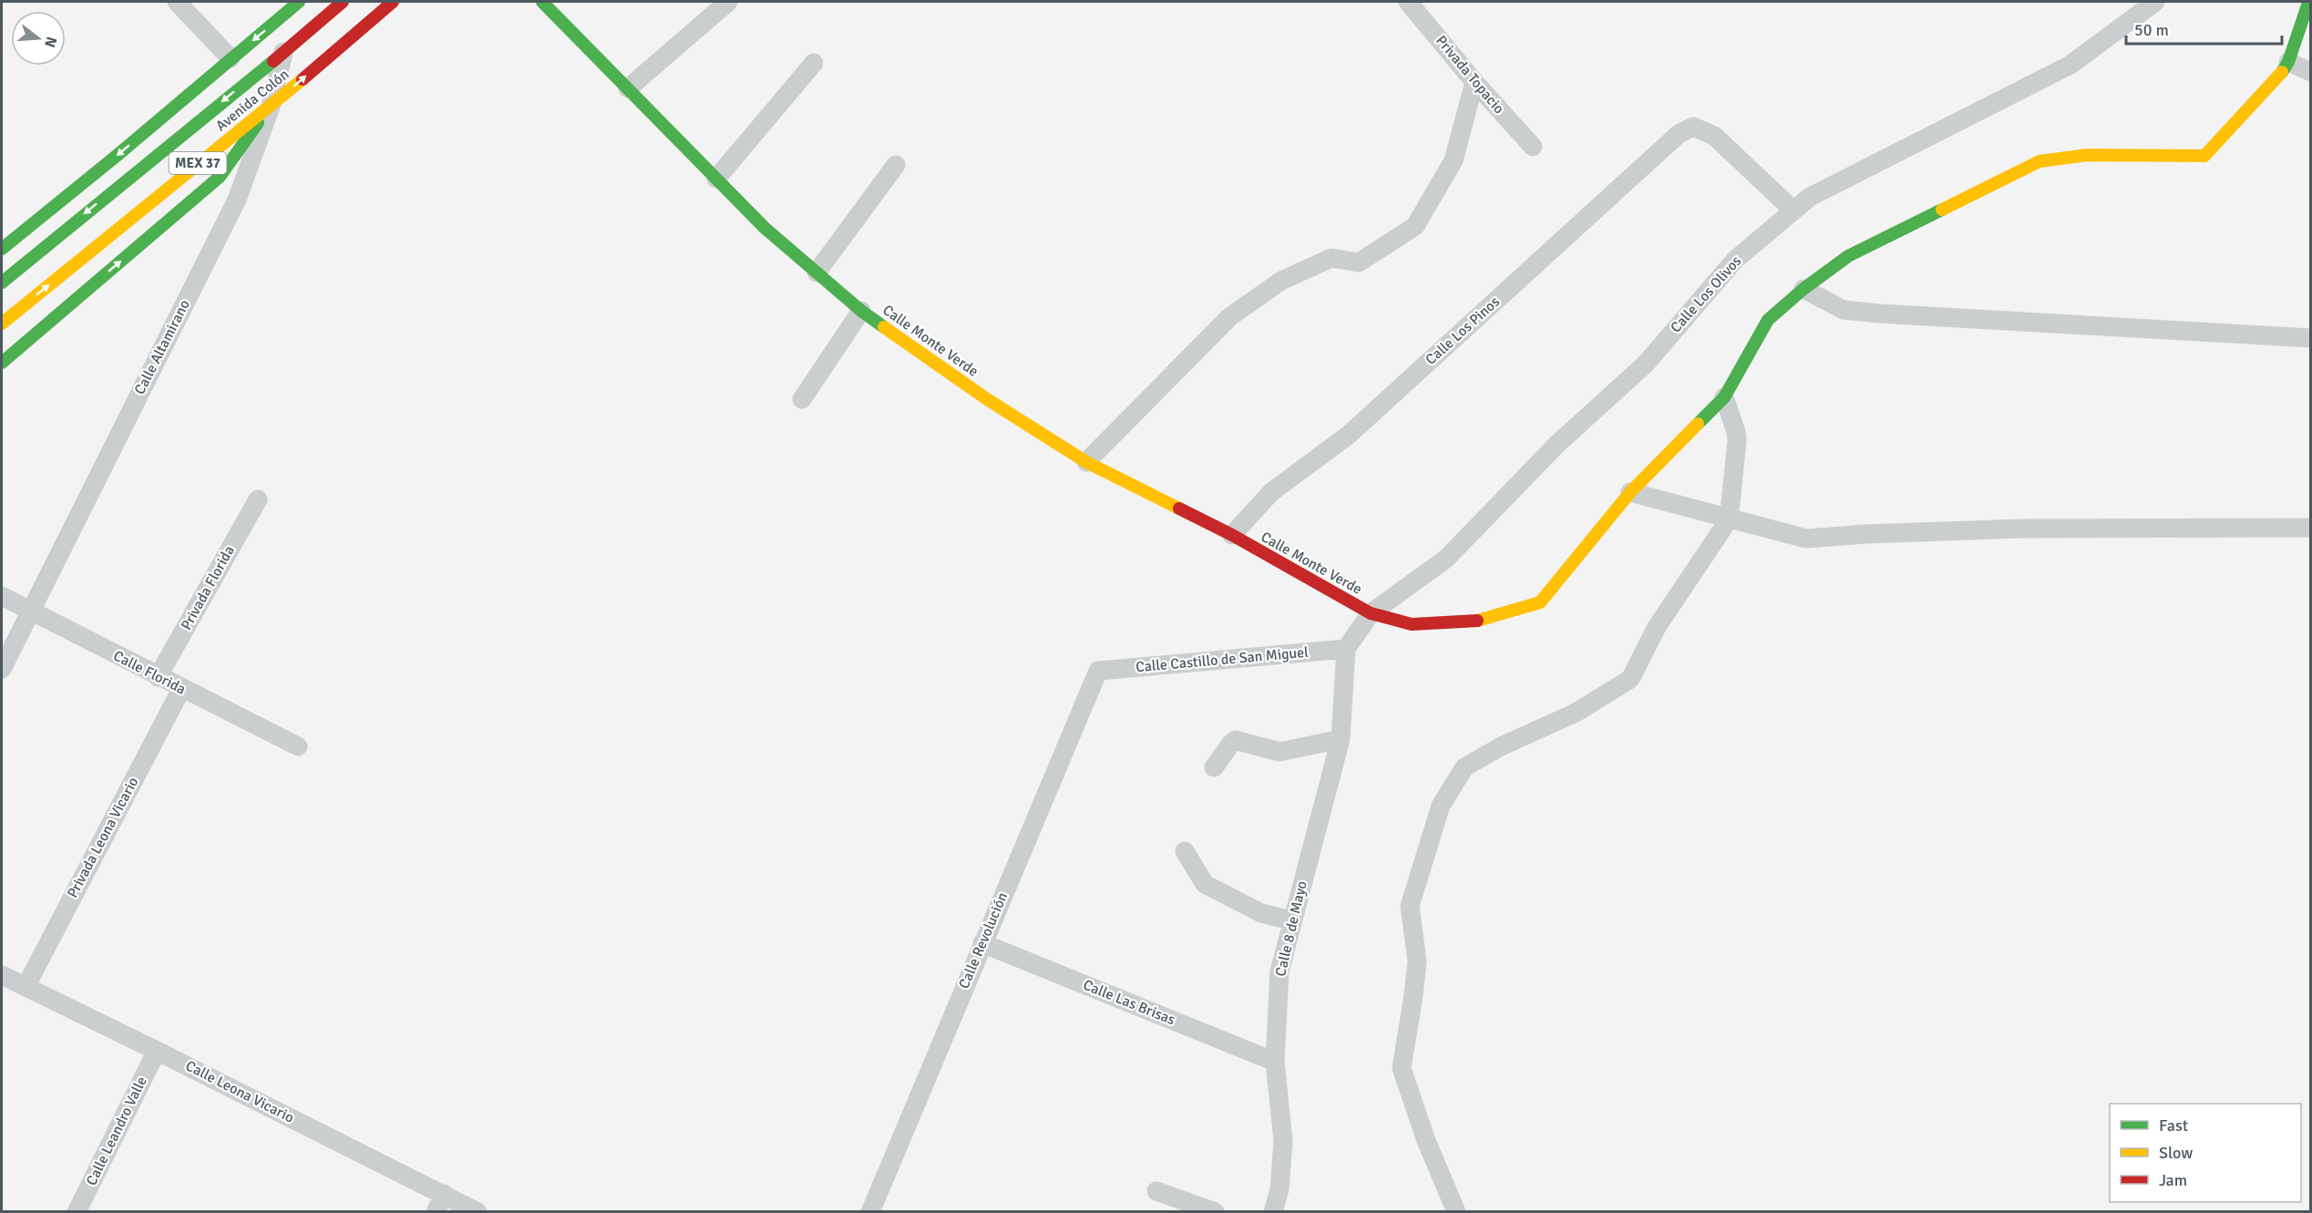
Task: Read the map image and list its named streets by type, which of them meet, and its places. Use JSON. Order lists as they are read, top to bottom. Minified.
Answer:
{"streets":{"street":["Privada Topacio","Avenida Colón","MEX 37","Calle Los Olivos","Calle Los Pinos","Calle Monte Verde","Calle Altamirano","Privada Florida","Calle Castillo de San Miguel","Calle Florida","Privada Leona Vicario","Calle 8 de Mayo","Calle Revolución","Calle Las Brisas","Calle Leona Vicario","Calle Leandro Valle"]},"crossings":[["Avenida Colón","Calle Altamirano"],["Calle Los Olivos","Calle Los Pinos"],["Calle Los Olivos","Calle Monte Verde"],["Calle Los Olivos","Calle Castillo de San Miguel"],["Calle Los Olivos","Calle 8 de Mayo"],["Calle Los Pinos","Calle Monte Verde"],["Calle Altamirano","Calle Florida"],["Privada Florida","Calle Florida"],["Calle Castillo de San Miguel","Calle 8 de Mayo"],["Calle Castillo de San Miguel","Calle Revolución"],["Calle Florida","Privada Leona Vicario"],["Privada Leona Vicario","Calle Leona Vicario"],["Calle 8 de Mayo","Calle Las Brisas"],["Calle Revolución","Calle Las Brisas"],["Calle Leona Vicario","Calle Leandro Valle"]],"legend":["Fast","Slow","Jam"],"scale_bar":"50 m","north":"right"}
